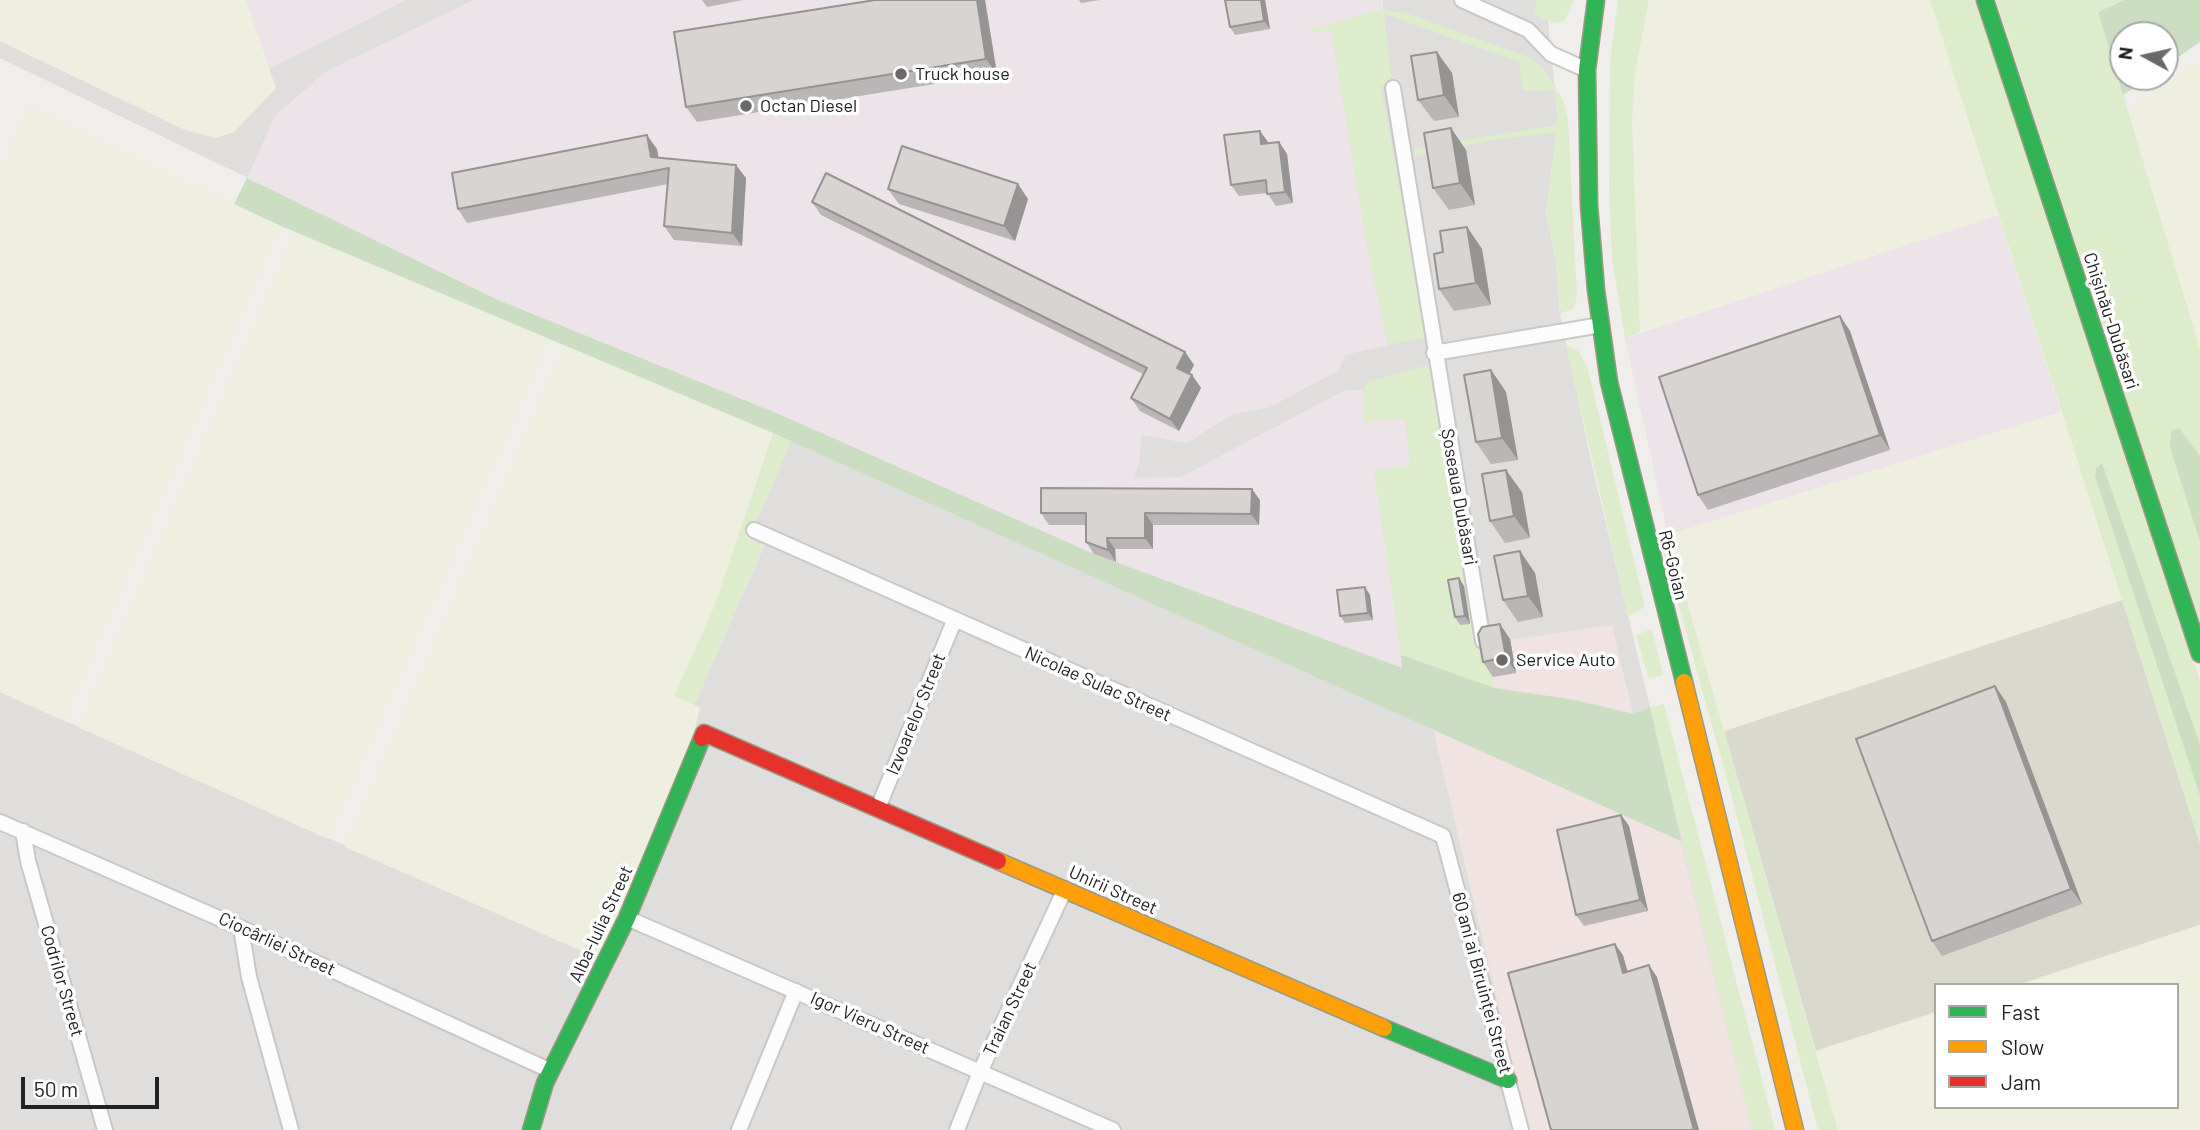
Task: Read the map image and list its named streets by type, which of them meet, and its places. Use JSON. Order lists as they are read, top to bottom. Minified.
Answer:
{"streets":{"main road":["Chișinău-Dubăsari","R6-Goian","Unirii Street","Alba-Iulia Street"],"street":["Șoseaua Dubăsari","Nicolae Sulac Street","Izvoarelor Street","Ciocârliei Street","Codrilor Street","60 ani ai Biruinței Street","Traian Street","Igor Vieru Street"]},"crossings":[["Nicolae Sulac Street","Izvoarelor Street"],["Nicolae Sulac Street","60 ani ai Biruinței Street"],["Izvoarelor Street","Unirii Street"],["Unirii Street","Alba-Iulia Street"],["Unirii Street","60 ani ai Biruinței Street"],["Unirii Street","Traian Street"],["Alba-Iulia Street","Ciocârliei Street"],["Alba-Iulia Street","Igor Vieru Street"],["Ciocârliei Street","Codrilor Street"],["Traian Street","Igor Vieru Street"]],"places":["Truck house","Octan Diesel","Service Auto"],"legend":["Fast","Slow","Jam"],"scale_bar":"50 m","north":"left"}
